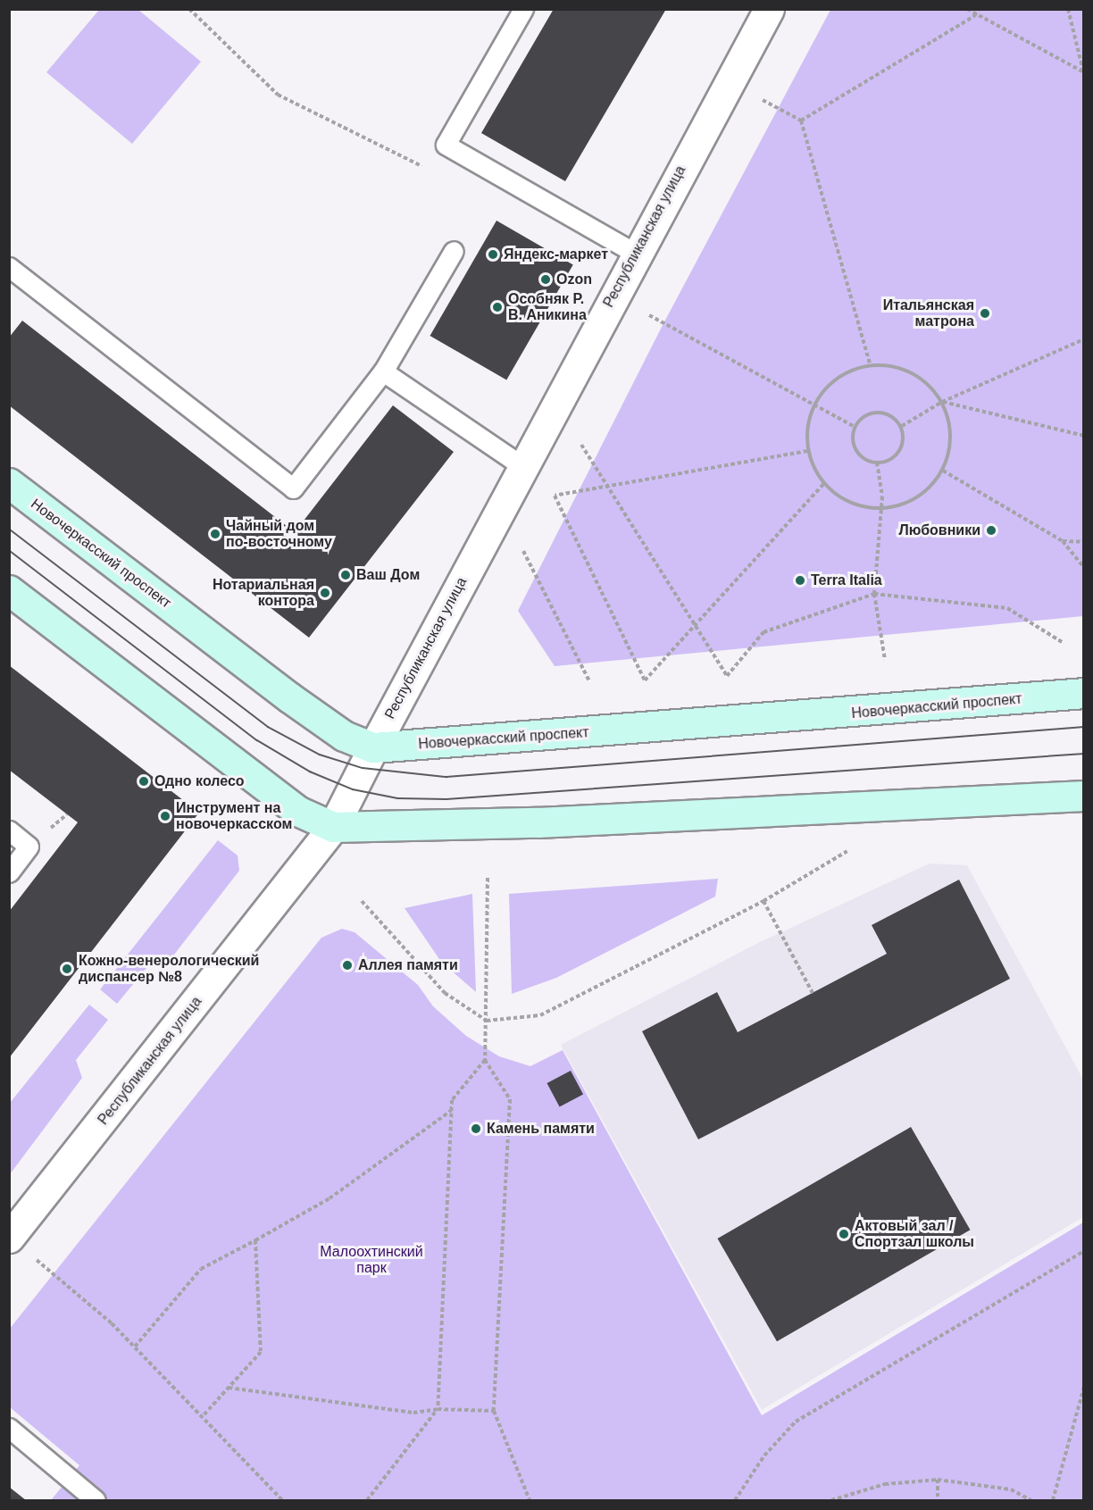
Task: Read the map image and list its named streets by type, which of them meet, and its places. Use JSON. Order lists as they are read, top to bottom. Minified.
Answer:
{"streets":{"main road":["Новочеркасский проспект"],"street":["Республиканская улица"]},"crossings":[["Республиканская улица","Новочеркасский проспект"]],"parks":["Малоохтинский парк"],"places":["Яндекс-маркет","Ozon","Особняк Р. В. Аникина","Итальянская матрона","Любовники","Чайный дом по-восточному","Ваш Дом","Terra Italia","Нотариальная контора","Одно колесо","Инструмент на новочеркасском","Аллея памяти","Кожно-венерологический диспансер №8","Камень памяти","Актовый зал / Спортзал школы"]}
